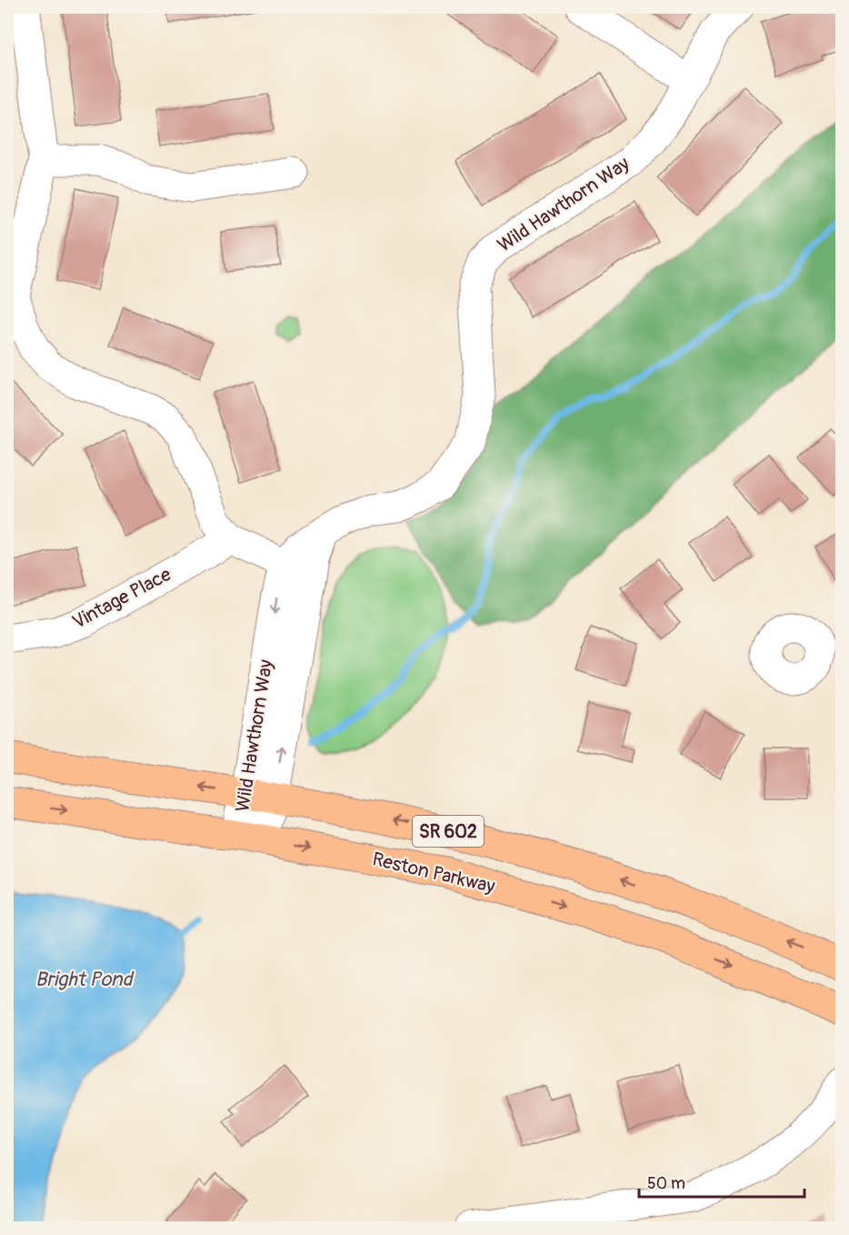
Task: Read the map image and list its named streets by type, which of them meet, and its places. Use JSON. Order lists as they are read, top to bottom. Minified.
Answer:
{"streets":{"main road":["SR 602","Reston Parkway"],"street":["Wild Hawthorn Way","Vintage Place"]},"crossings":[["Wild Hawthorn Way","SR 602"],["Wild Hawthorn Way","Reston Parkway"]],"water":["Bright Pond"],"scale_bar":"50 m"}
